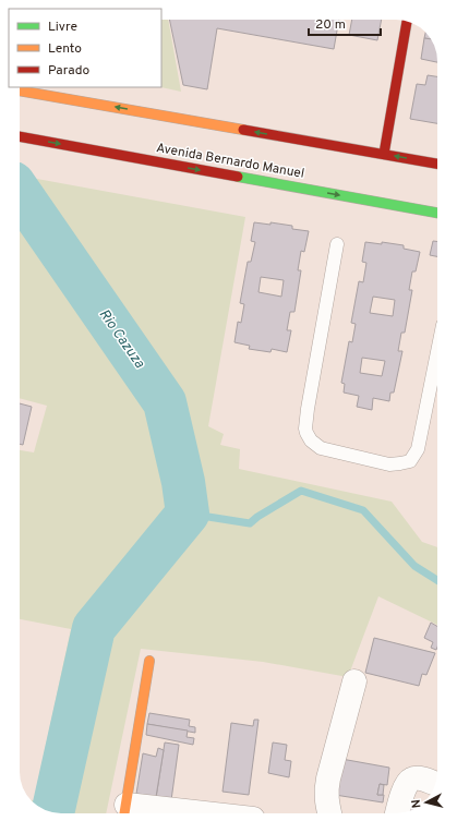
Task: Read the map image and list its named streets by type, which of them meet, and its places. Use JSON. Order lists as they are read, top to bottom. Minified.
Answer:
{"streets":{"main road":["Avenida Bernardo Manuel"]},"water":["Rio Cazuza"],"legend":["Livre","Lento","Parado"],"scale_bar":"20 m","north":"left"}
